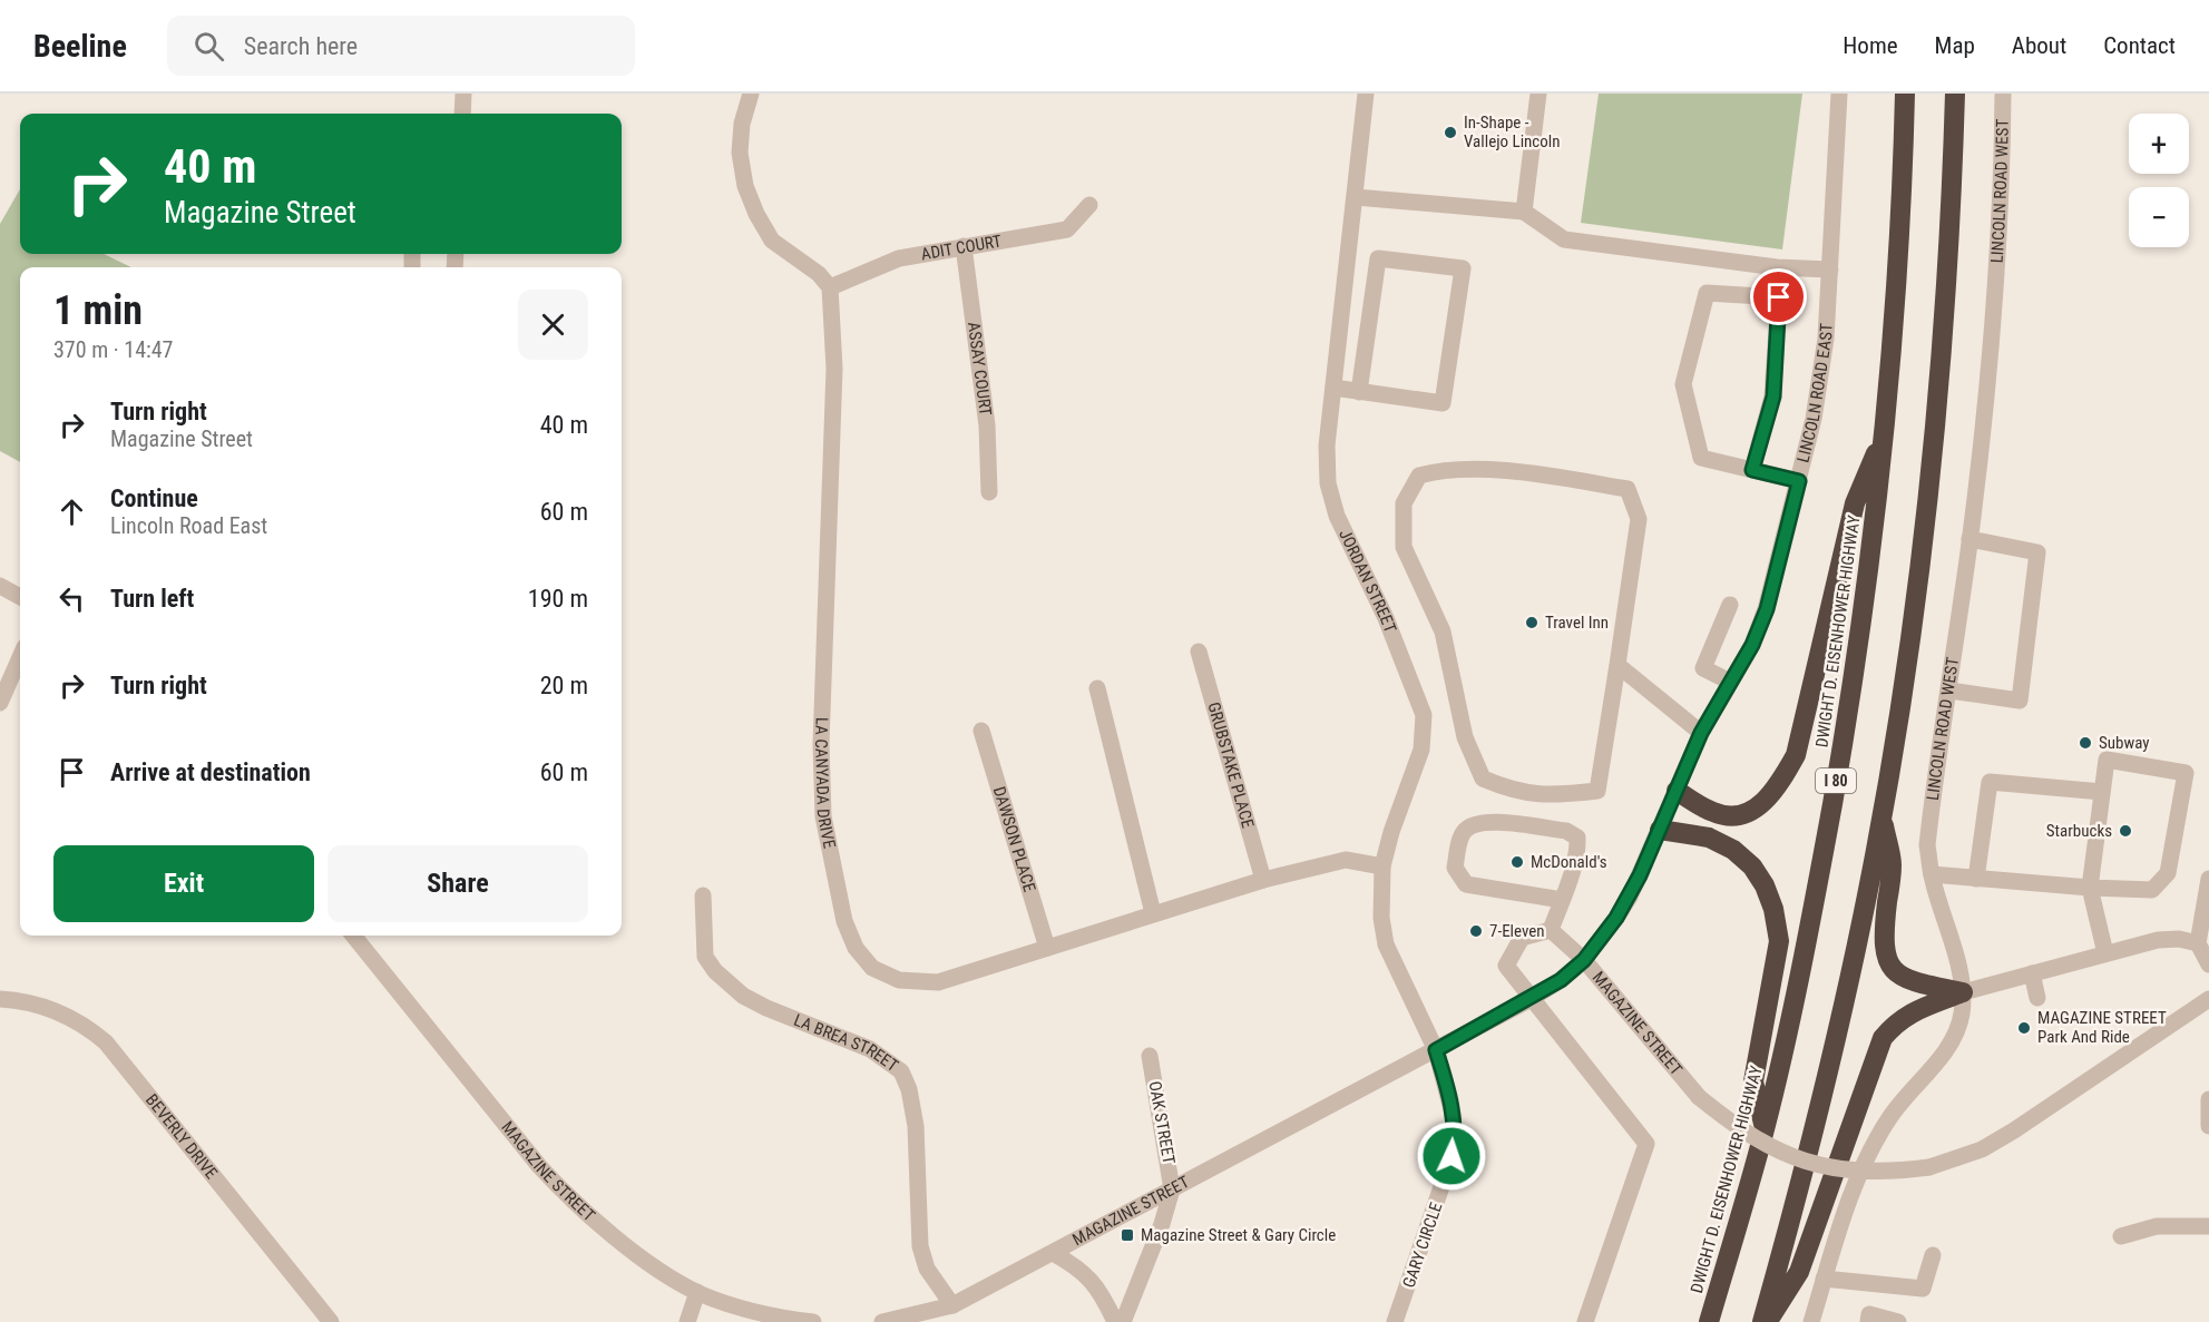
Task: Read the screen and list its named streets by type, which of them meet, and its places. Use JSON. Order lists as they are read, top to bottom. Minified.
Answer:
{"streets":{"highway":["DWIGHT D. EISENHOWER HIGHWAY","I 80"],"street":["LINCOLN ROAD WEST","ADIT COURT","ASSAY COURT","LINCOLN ROAD EAST","JORDAN STREET","GRUBSTAKE PLACE","LA CANYADA DRIVE","DAWSON PLACE","MAGAZINE STREET","LA BREA STREET","OAK STREET","BEVERLY DRIVE","GARY CIRCLE"]},"crossings":[["ADIT COURT","ASSAY COURT"],["ADIT COURT","LA CANYADA DRIVE"],["LINCOLN ROAD EAST","MAGAZINE STREET"],["JORDAN STREET","LA CANYADA DRIVE"],["JORDAN STREET","MAGAZINE STREET"],["JORDAN STREET","GARY CIRCLE"],["GRUBSTAKE PLACE","LA CANYADA DRIVE"],["LA CANYADA DRIVE","DAWSON PLACE"],["MAGAZINE STREET","LA BREA STREET"],["MAGAZINE STREET","OAK STREET"],["MAGAZINE STREET","GARY CIRCLE"]],"places":{"other":["In-Shape - Vallejo Lincoln","Travel Inn","Subway","Starbucks","McDonald's","7-Eleven","MAGAZINE STREET Park And Ride"],"transit":["Magazine Street & Gary Circle"]},"page":{"header":"Beeline","search":"Search here","nav":["Home","Map","About","Contact"],"map_buttons":["+","−"],"turn":["40 m","Magazine Street"],"heading":["1 min","370 m · 14:47"],"list":[{"name":"Turn right","note":"Magazine Street","value":"40 m"},{"name":"Continue","note":"Lincoln Road East","value":"60 m"},{"name":"Turn left","value":"190 m"},{"name":"Turn right","value":"20 m"},{"name":"Arrive at destination","value":"60 m"}],"buttons":["Exit","Share"]}}
